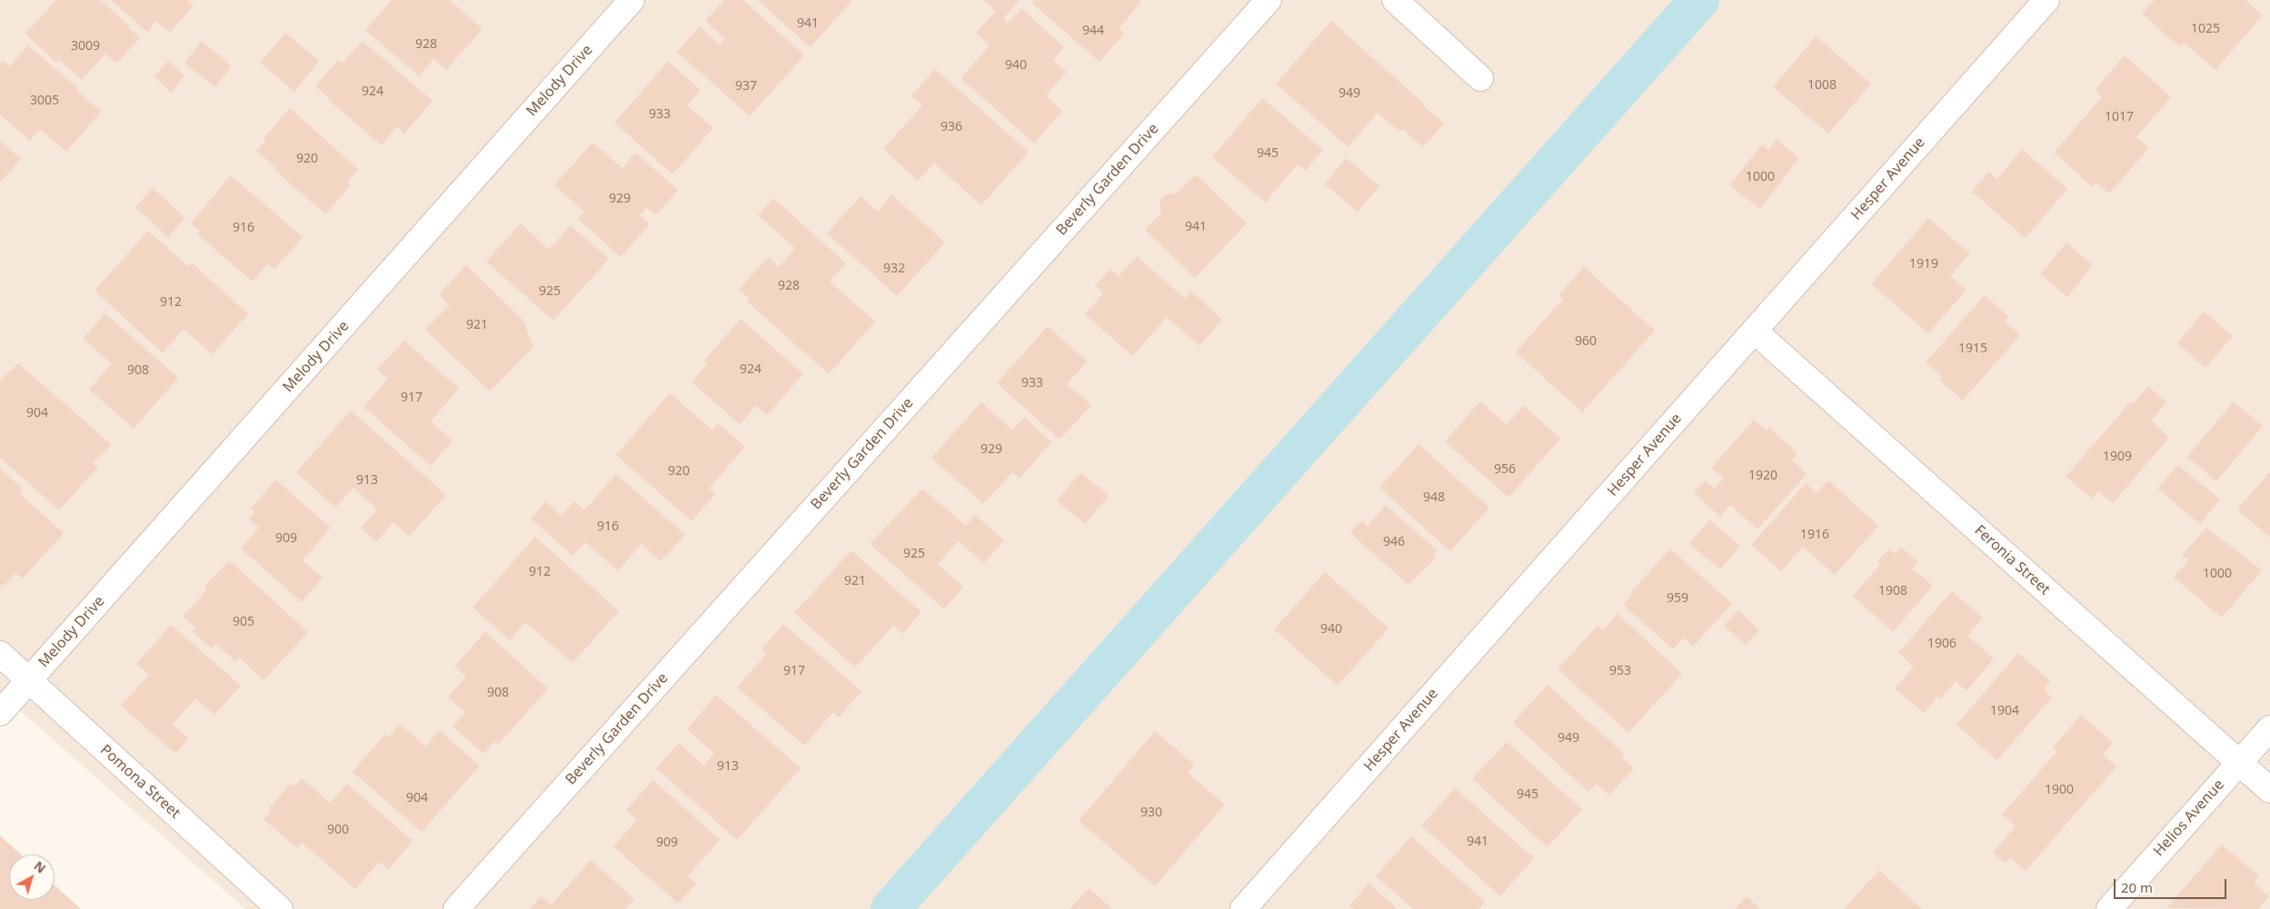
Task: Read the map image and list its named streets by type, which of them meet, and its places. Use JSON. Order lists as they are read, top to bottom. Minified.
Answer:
{"streets":{"street":["Melody Drive","Hesper Avenue","Beverly Garden Drive","Feronia Street","Pomona Street","Helios Avenue"]},"crossings":[["Melody Drive","Pomona Street"],["Hesper Avenue","Feronia Street"],["Feronia Street","Helios Avenue"]],"house_numbers":["941","1025","944","928","3009","940","1008","937","924","949","3005","933","1017","936","945","920","1000","929","941","916","1919","932","928","925","912","921","960","1915","924","908","933","917","904","929","1909","956","920","1920","913","948","916","1916","909","946","925","912","1000","921","1908","959","905","940","1906","917","953","908","1904","949","913","1900","945","904","930","900","941","909"],"scale_bar":"20 m","north":"top right"}
